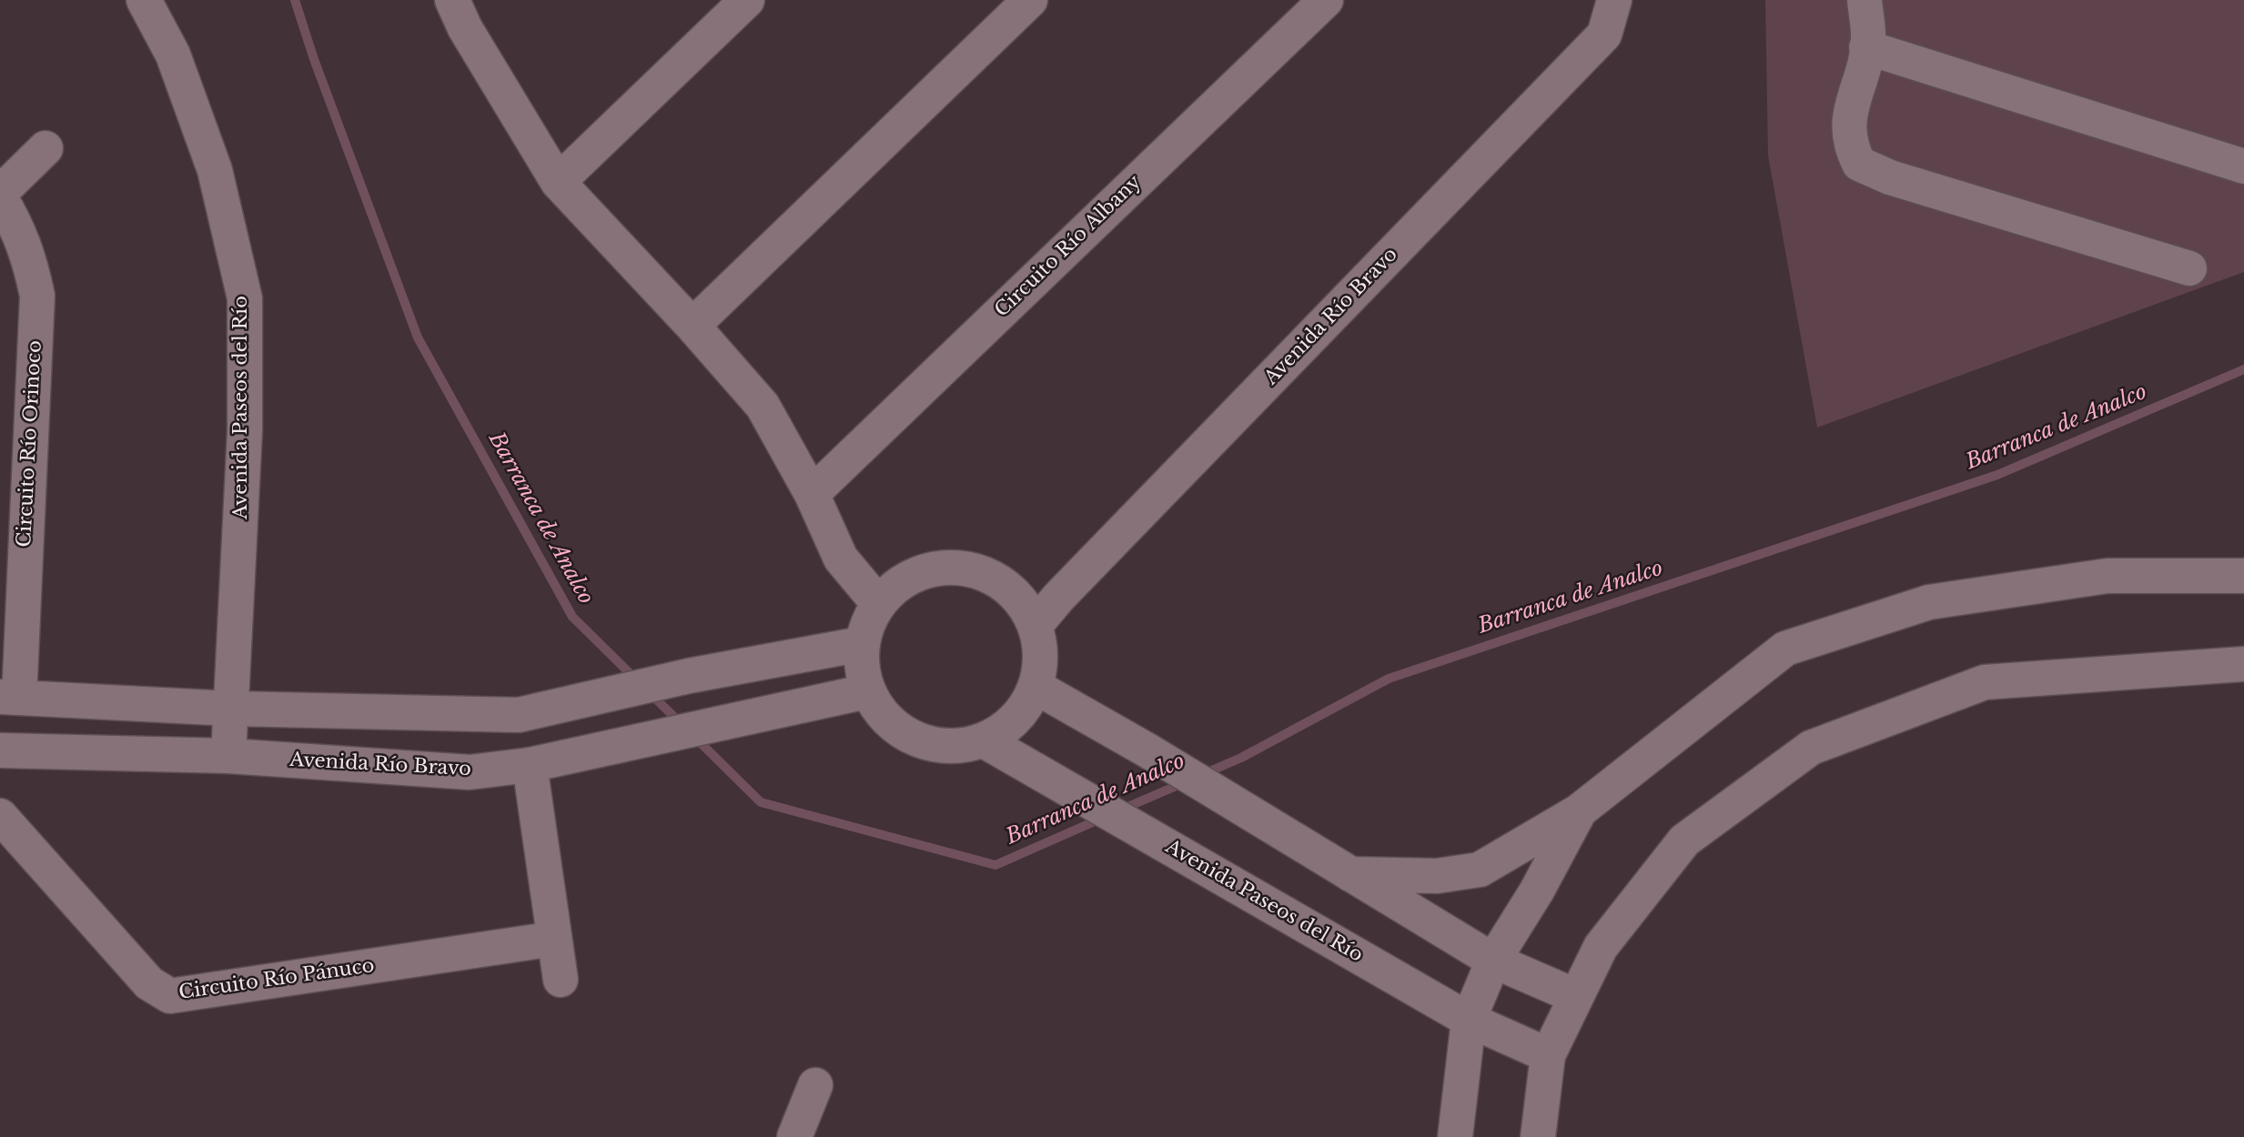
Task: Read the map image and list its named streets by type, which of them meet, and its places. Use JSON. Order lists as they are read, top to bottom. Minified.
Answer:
{"streets":{"street":["Circuito Río Albany","Avenida Río Bravo","Avenida Paseos del Río","Circuito Río Orinoco","Circuito Río Pánuco"]},"crossings":[["Avenida Río Bravo","Avenida Paseos del Río"]],"water":["Barranca de Analco"]}
